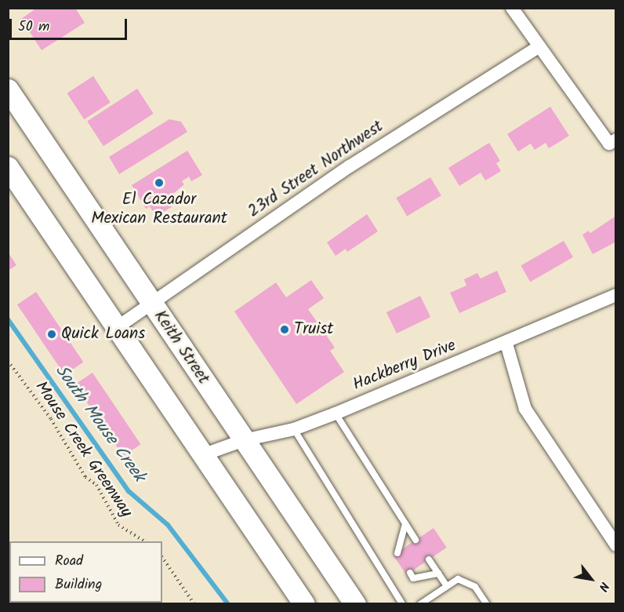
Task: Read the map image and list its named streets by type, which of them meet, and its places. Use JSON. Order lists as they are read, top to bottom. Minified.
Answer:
{"streets":{"main road":["Keith Street"],"street":["23rd Street Northwest","Hackberry Drive"],"path":["Mouse Creek Greenway"]},"crossings":[["23rd Street Northwest","Keith Street"],["Keith Street","Hackberry Drive"]],"water":["South Mouse Creek"],"places":["El Cazador Mexican Restaurant","Truist","Quick Loans"],"legend":["Road","Building"],"scale_bar":"50 m","north":"bottom right"}
